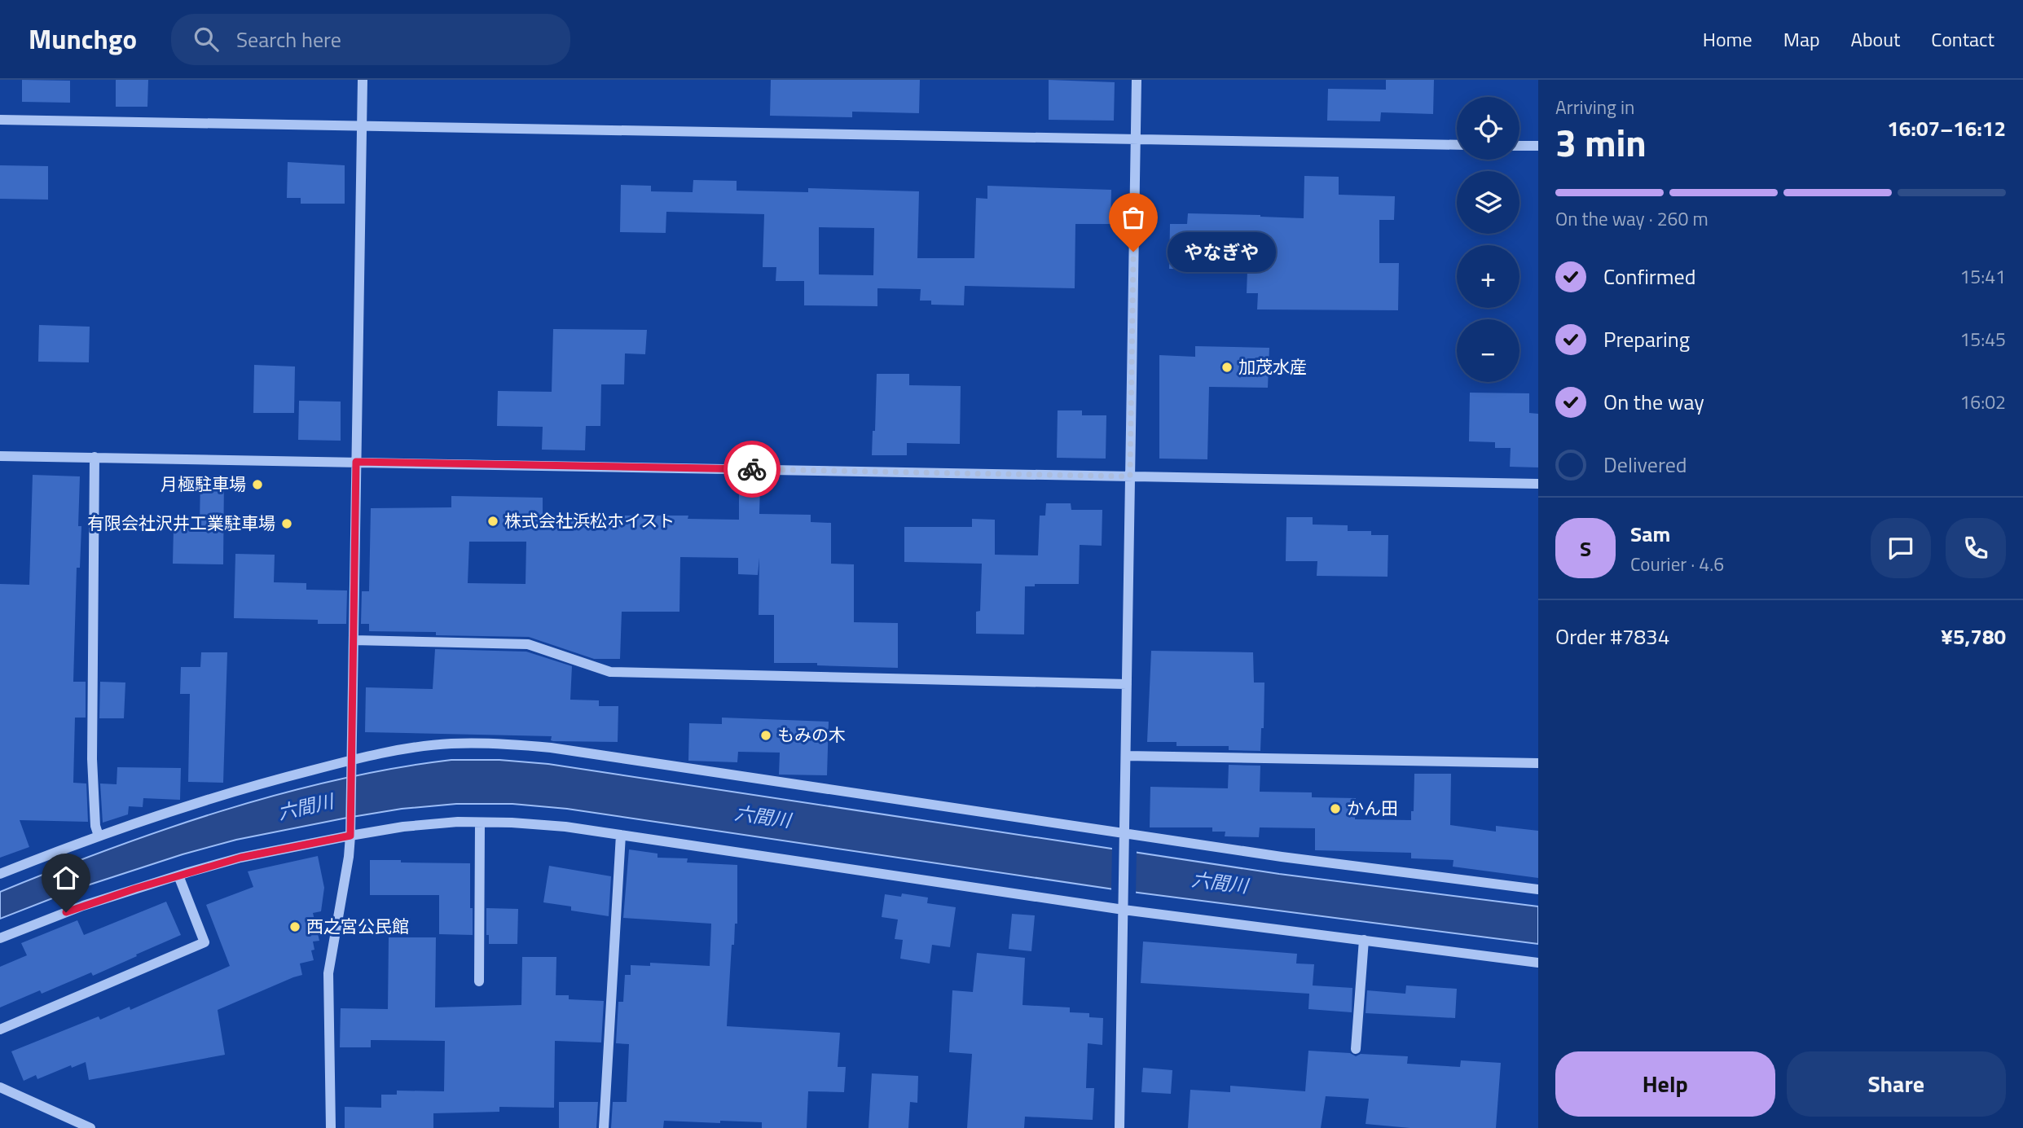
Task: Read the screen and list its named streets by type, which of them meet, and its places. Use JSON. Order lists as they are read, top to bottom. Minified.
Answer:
{"water":["六間川"],"places":["やなぎや","加茂水産","月極駐車場","株式会社浜松ホイスト","有限会社沢井工業駐車場","もみの木","かん田","西之宮公民館"],"page":{"header":"Munchgo","search":"Search here","nav":["Home","Map","About","Contact"],"heading":["3 min","Arriving in","16:07–16:12"],"panel":["Sam","Courier · 4.6","Order #7834","¥5,780"],"map_buttons":["+","−"],"bar":"On the way · 260 m","bubble":"やなぎや","list":[["Confirmed","15:41"],["Preparing","15:45"],["On the way","16:02"],"Delivered"],"round":"S","buttons":["Help","Share"]}}
